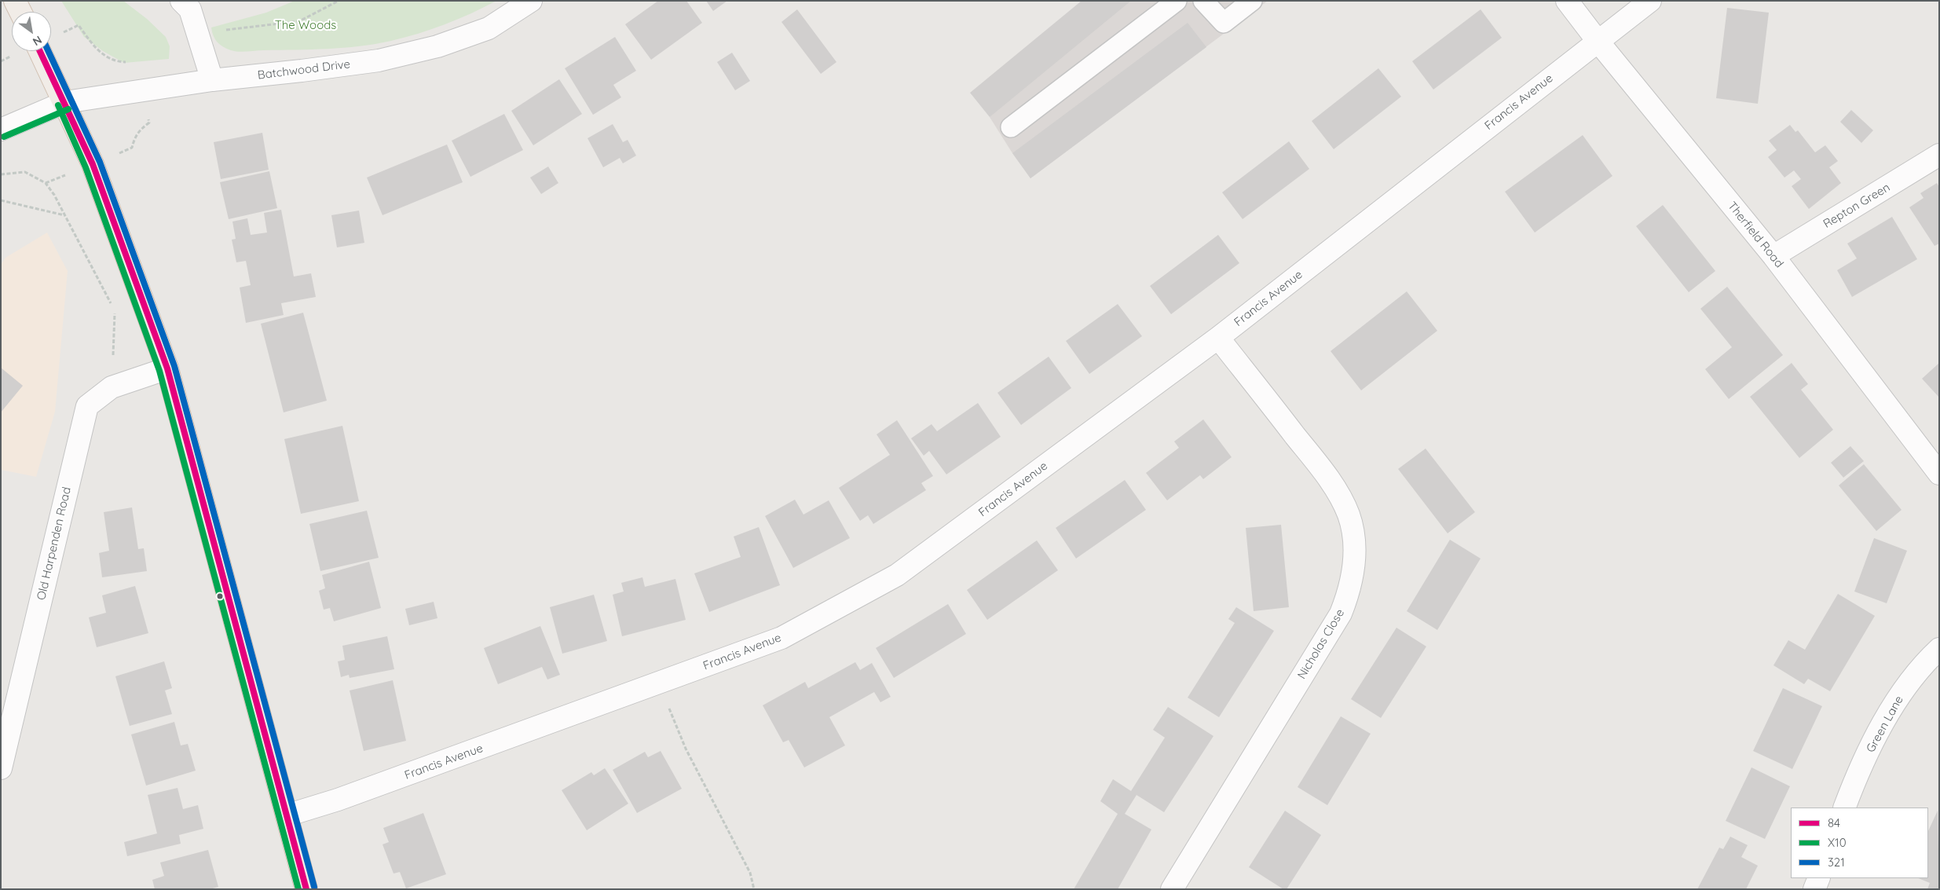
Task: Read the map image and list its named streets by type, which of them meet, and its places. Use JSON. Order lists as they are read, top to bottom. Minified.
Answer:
{"streets":{"street":["Batchwood Drive","Francis Avenue","Repton Green","Therfield Road","Old Harpenden Road","Nicholas Close","Green Lane"]},"crossings":[["Francis Avenue","Therfield Road"],["Francis Avenue","Nicholas Close"],["Repton Green","Therfield Road"]],"parks":["The Woods"],"lines":["transit line 84","transit line 321","transit line X10"],"legend":["84","X10","321"],"north":"bottom right"}
